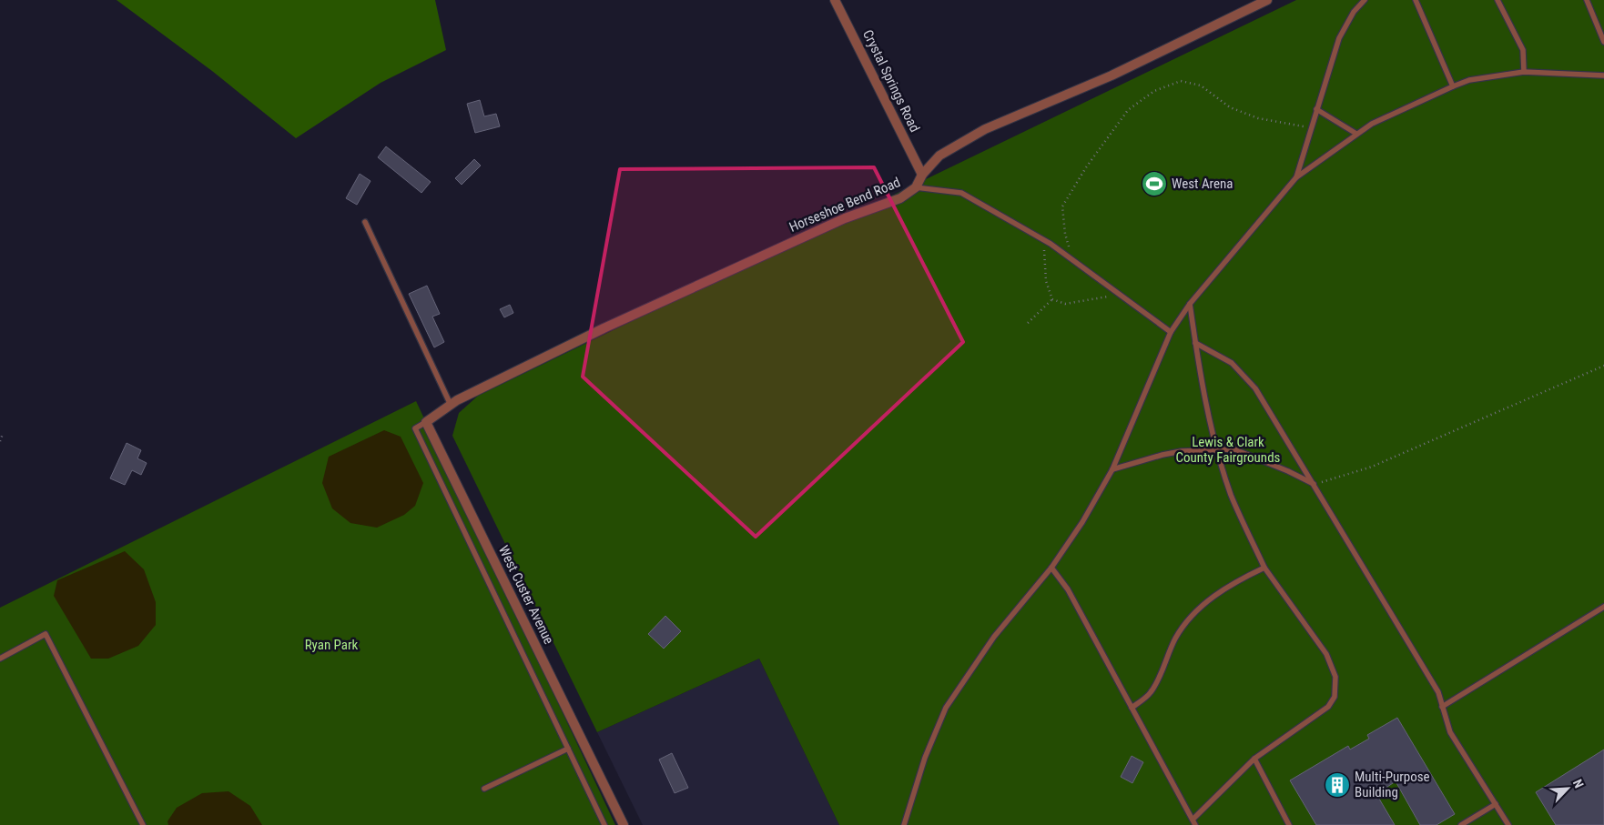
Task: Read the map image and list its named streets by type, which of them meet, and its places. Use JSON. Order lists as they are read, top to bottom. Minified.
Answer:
{"streets":{"street":["Crystal Springs Road","Horseshoe Bend Road","West Custer Avenue"]},"crossings":[["Crystal Springs Road","Horseshoe Bend Road"]],"parks":["Lewis & Clark County Fairgrounds","Ryan Park"],"places":{"sports":["West Arena"],"building":["Multi-Purpose Building"]},"north":"top right"}
